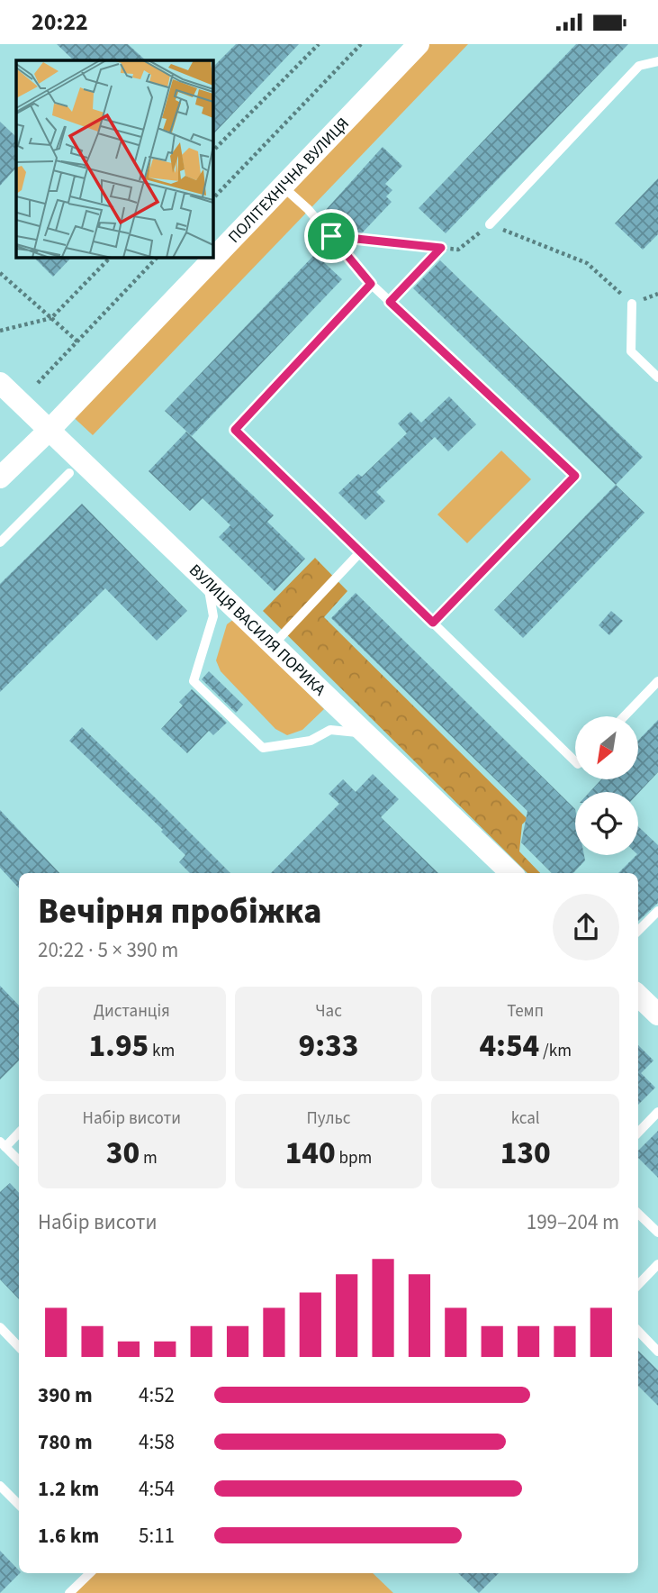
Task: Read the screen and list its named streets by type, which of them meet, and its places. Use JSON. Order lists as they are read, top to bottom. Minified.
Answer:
{"streets":{"street":["ПОЛІТЕХНІЧНА ВУЛИЦЯ","ВУЛИЦЯ ВАСИЛЯ ПОРИКА"]},"crossings":[["ПОЛІТЕХНІЧНА ВУЛИЦЯ","ВУЛИЦЯ ВАСИЛЯ ПОРИКА"]],"north":"bottom left","page":{"status":"20:22","heading":["Вечірня пробіжка","20:22 · 5 × 390 m"],"stats":[["Дистанція","1.95 km"],["Час","9:33"],["Темп","4:54 /km"],["Набір висоти","30 m"],["Пульс","140 bpm"],["kcal","130"]],"chart":["Набір висоти","199–204 m"],"list":[{"name":"390 m","note":"4:52"},{"name":"780 m","note":"4:58"},{"name":"1.2 km","note":"4:54"},{"name":"1.6 km","note":"5:11"}]}}
